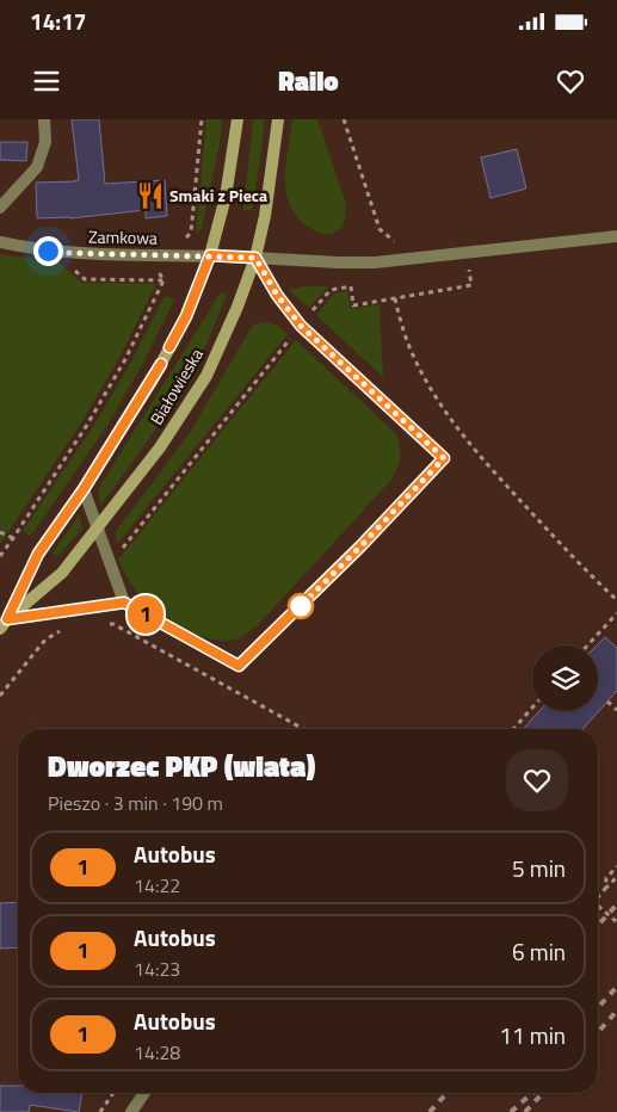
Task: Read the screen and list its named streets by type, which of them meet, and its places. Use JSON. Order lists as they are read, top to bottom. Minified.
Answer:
{"streets":{"main road":["Białowieska"],"street":["Zamkowa"]},"crossings":[["Zamkowa","Białowieska"]],"places":{"restaurant":["Smaki z Pieca"]},"lines":["bus line 1"],"page":{"status":"14:17","header":"Railo","on_map":"1","heading":["Dworzec PKP (wiata)","Pieszo · 3 min · 190 m"],"list":[{"mark":"1","name":"Autobus","note":"14:22","value":"5 min"},{"mark":"1","name":"Autobus","note":"14:23","value":"6 min"},{"mark":"1","name":"Autobus","note":"14:28","value":"11 min"}]}}
